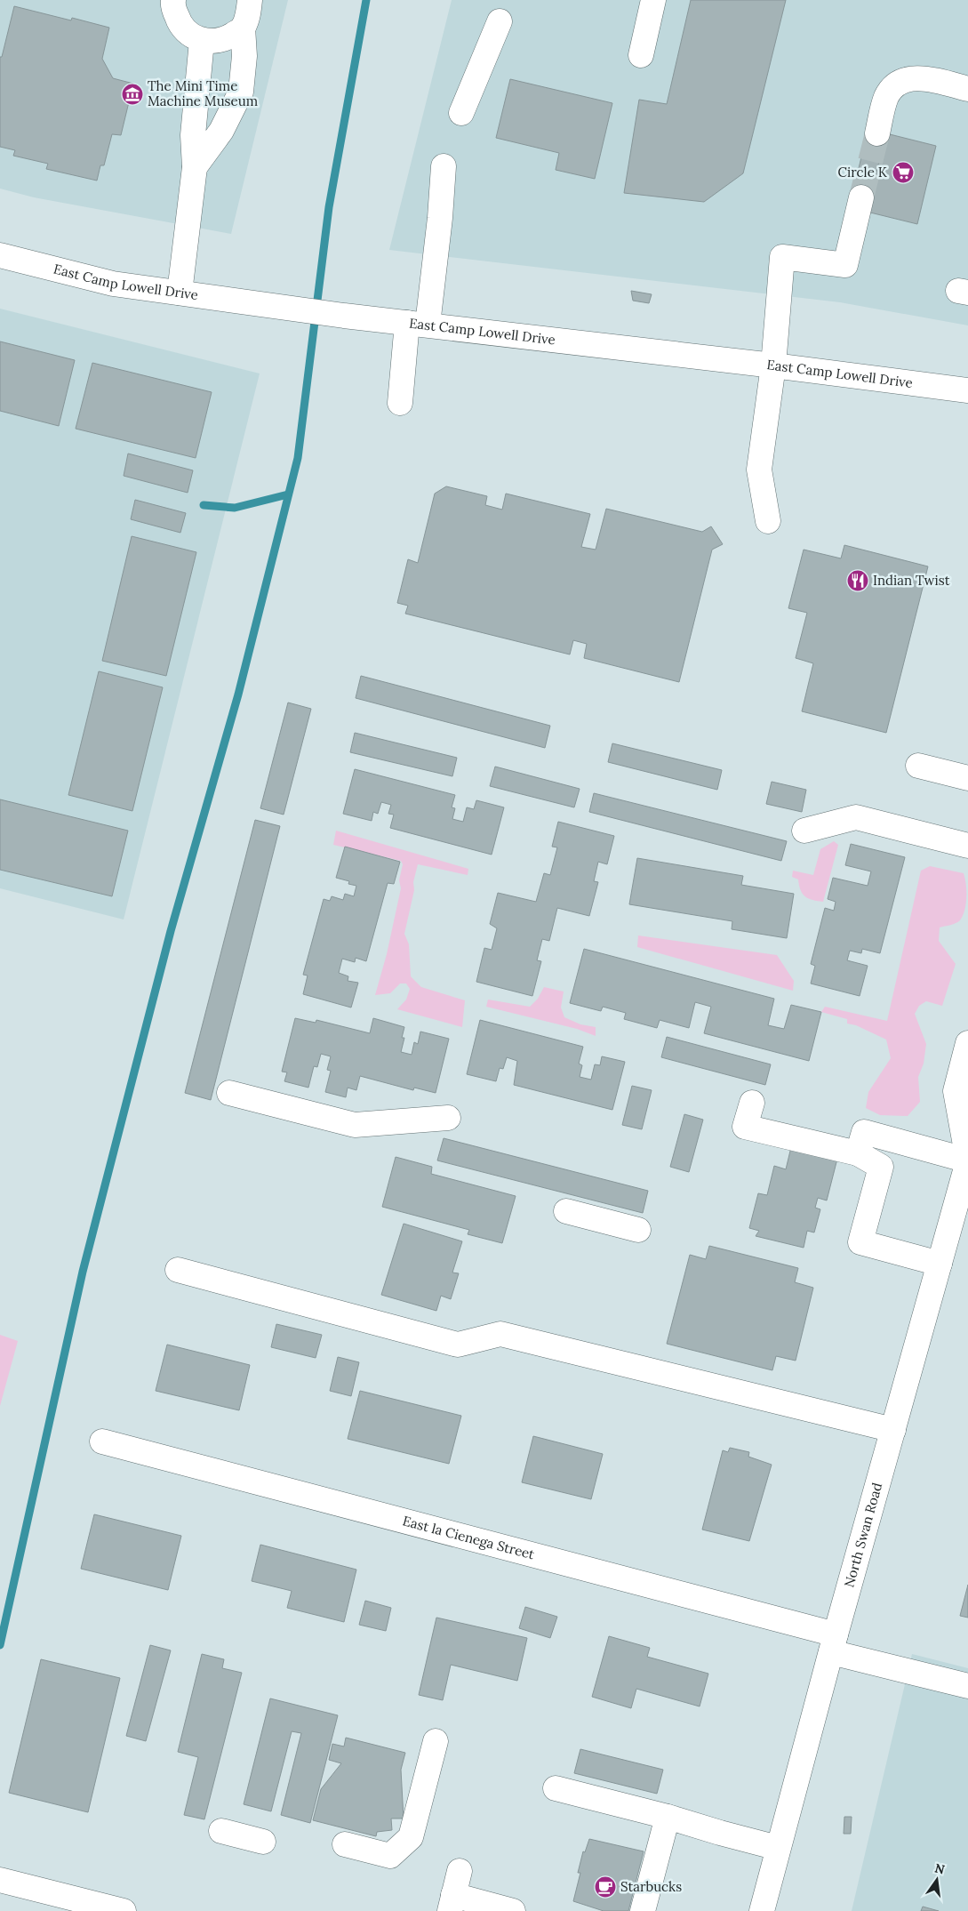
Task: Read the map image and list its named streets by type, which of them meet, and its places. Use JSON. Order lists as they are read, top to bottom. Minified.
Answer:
{"streets":{"main road":["East Camp Lowell Drive","North Swan Road","East la Cienega Street"]},"crossings":[["North Swan Road","East la Cienega Street"]],"places":{"museum":["The Mini Time Machine Museum"],"supermarket":["Circle K"],"restaurant":["Indian Twist"],"cafe":["Starbucks"]},"north":"top"}
